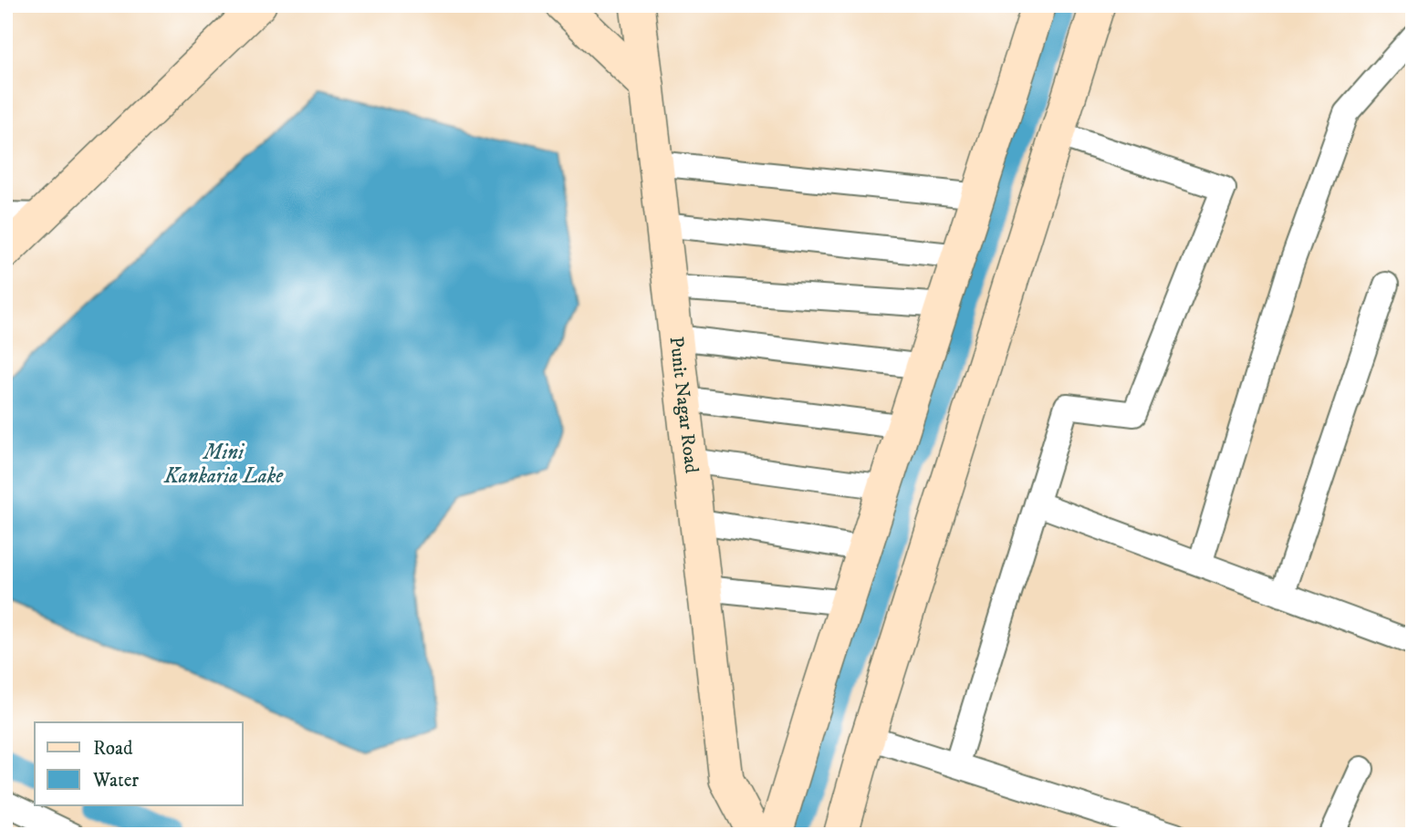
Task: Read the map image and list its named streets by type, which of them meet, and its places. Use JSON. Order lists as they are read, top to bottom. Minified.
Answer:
{"streets":{"street":["Punit Nagar Road"]},"water":["Mini Kankaria Lake"],"legend":["Road","Water"]}
